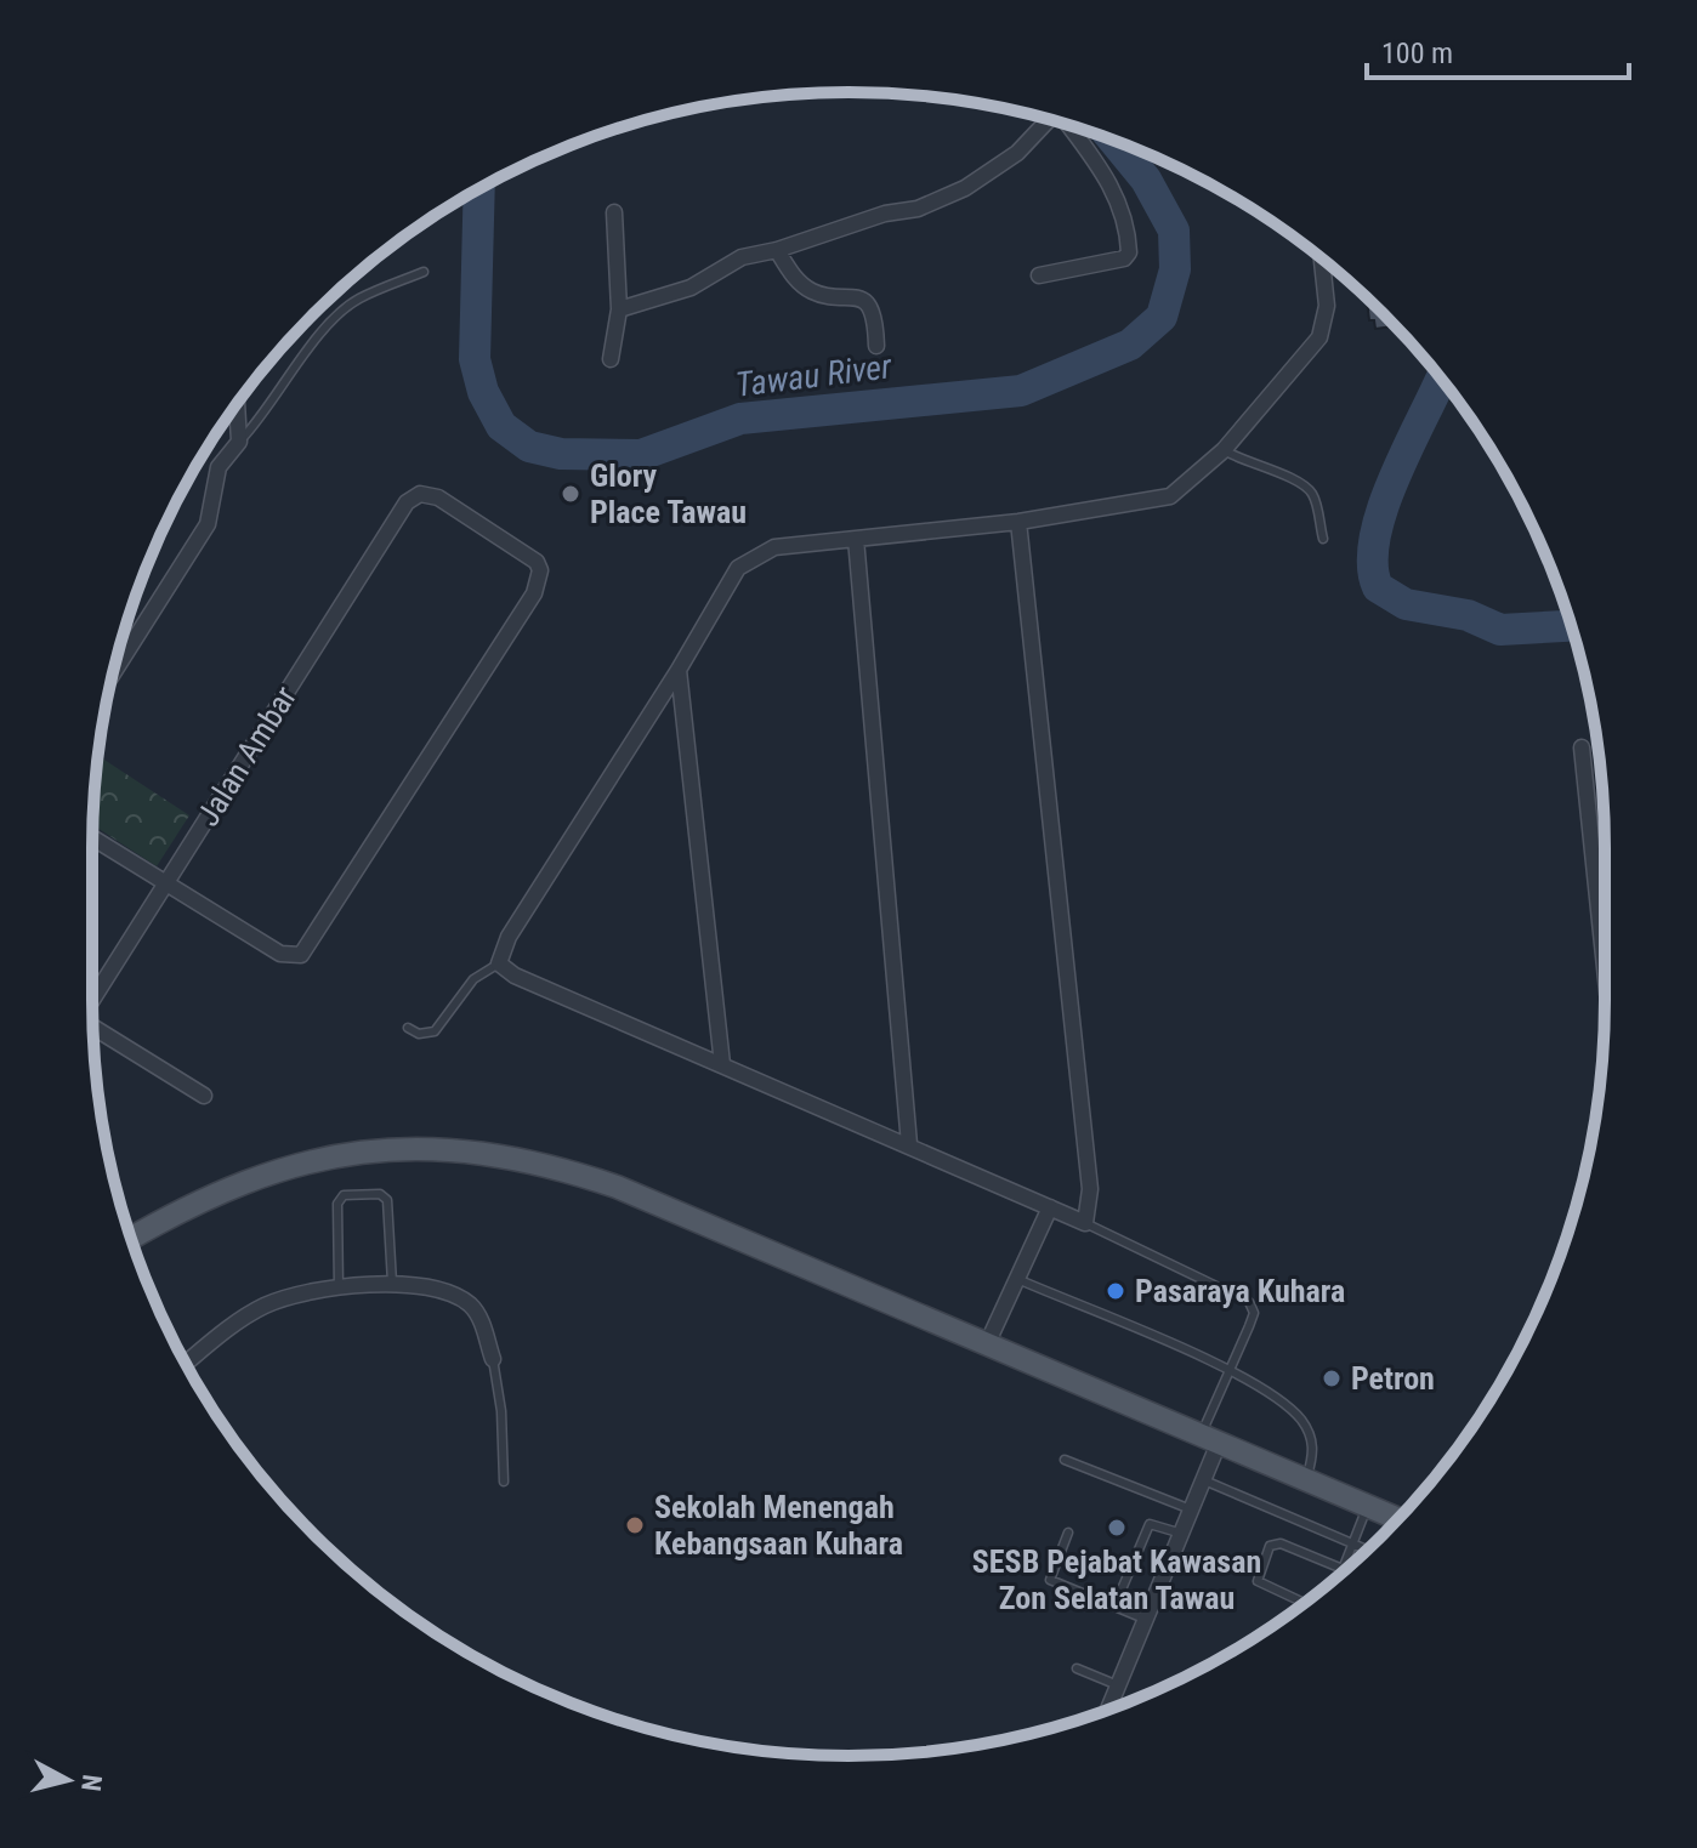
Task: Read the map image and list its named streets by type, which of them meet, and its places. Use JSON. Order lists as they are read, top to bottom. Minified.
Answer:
{"streets":{"street":["Jalan Ambar"]},"water":["Tawau River"],"places":["Glory Place Tawau","Pasaraya Kuhara","Petron","Sekolah Menengah Kebangsaan Kuhara","SESB Pejabat Kawasan Zon Selatan Tawau"],"scale_bar":"100 m","north":"right"}
